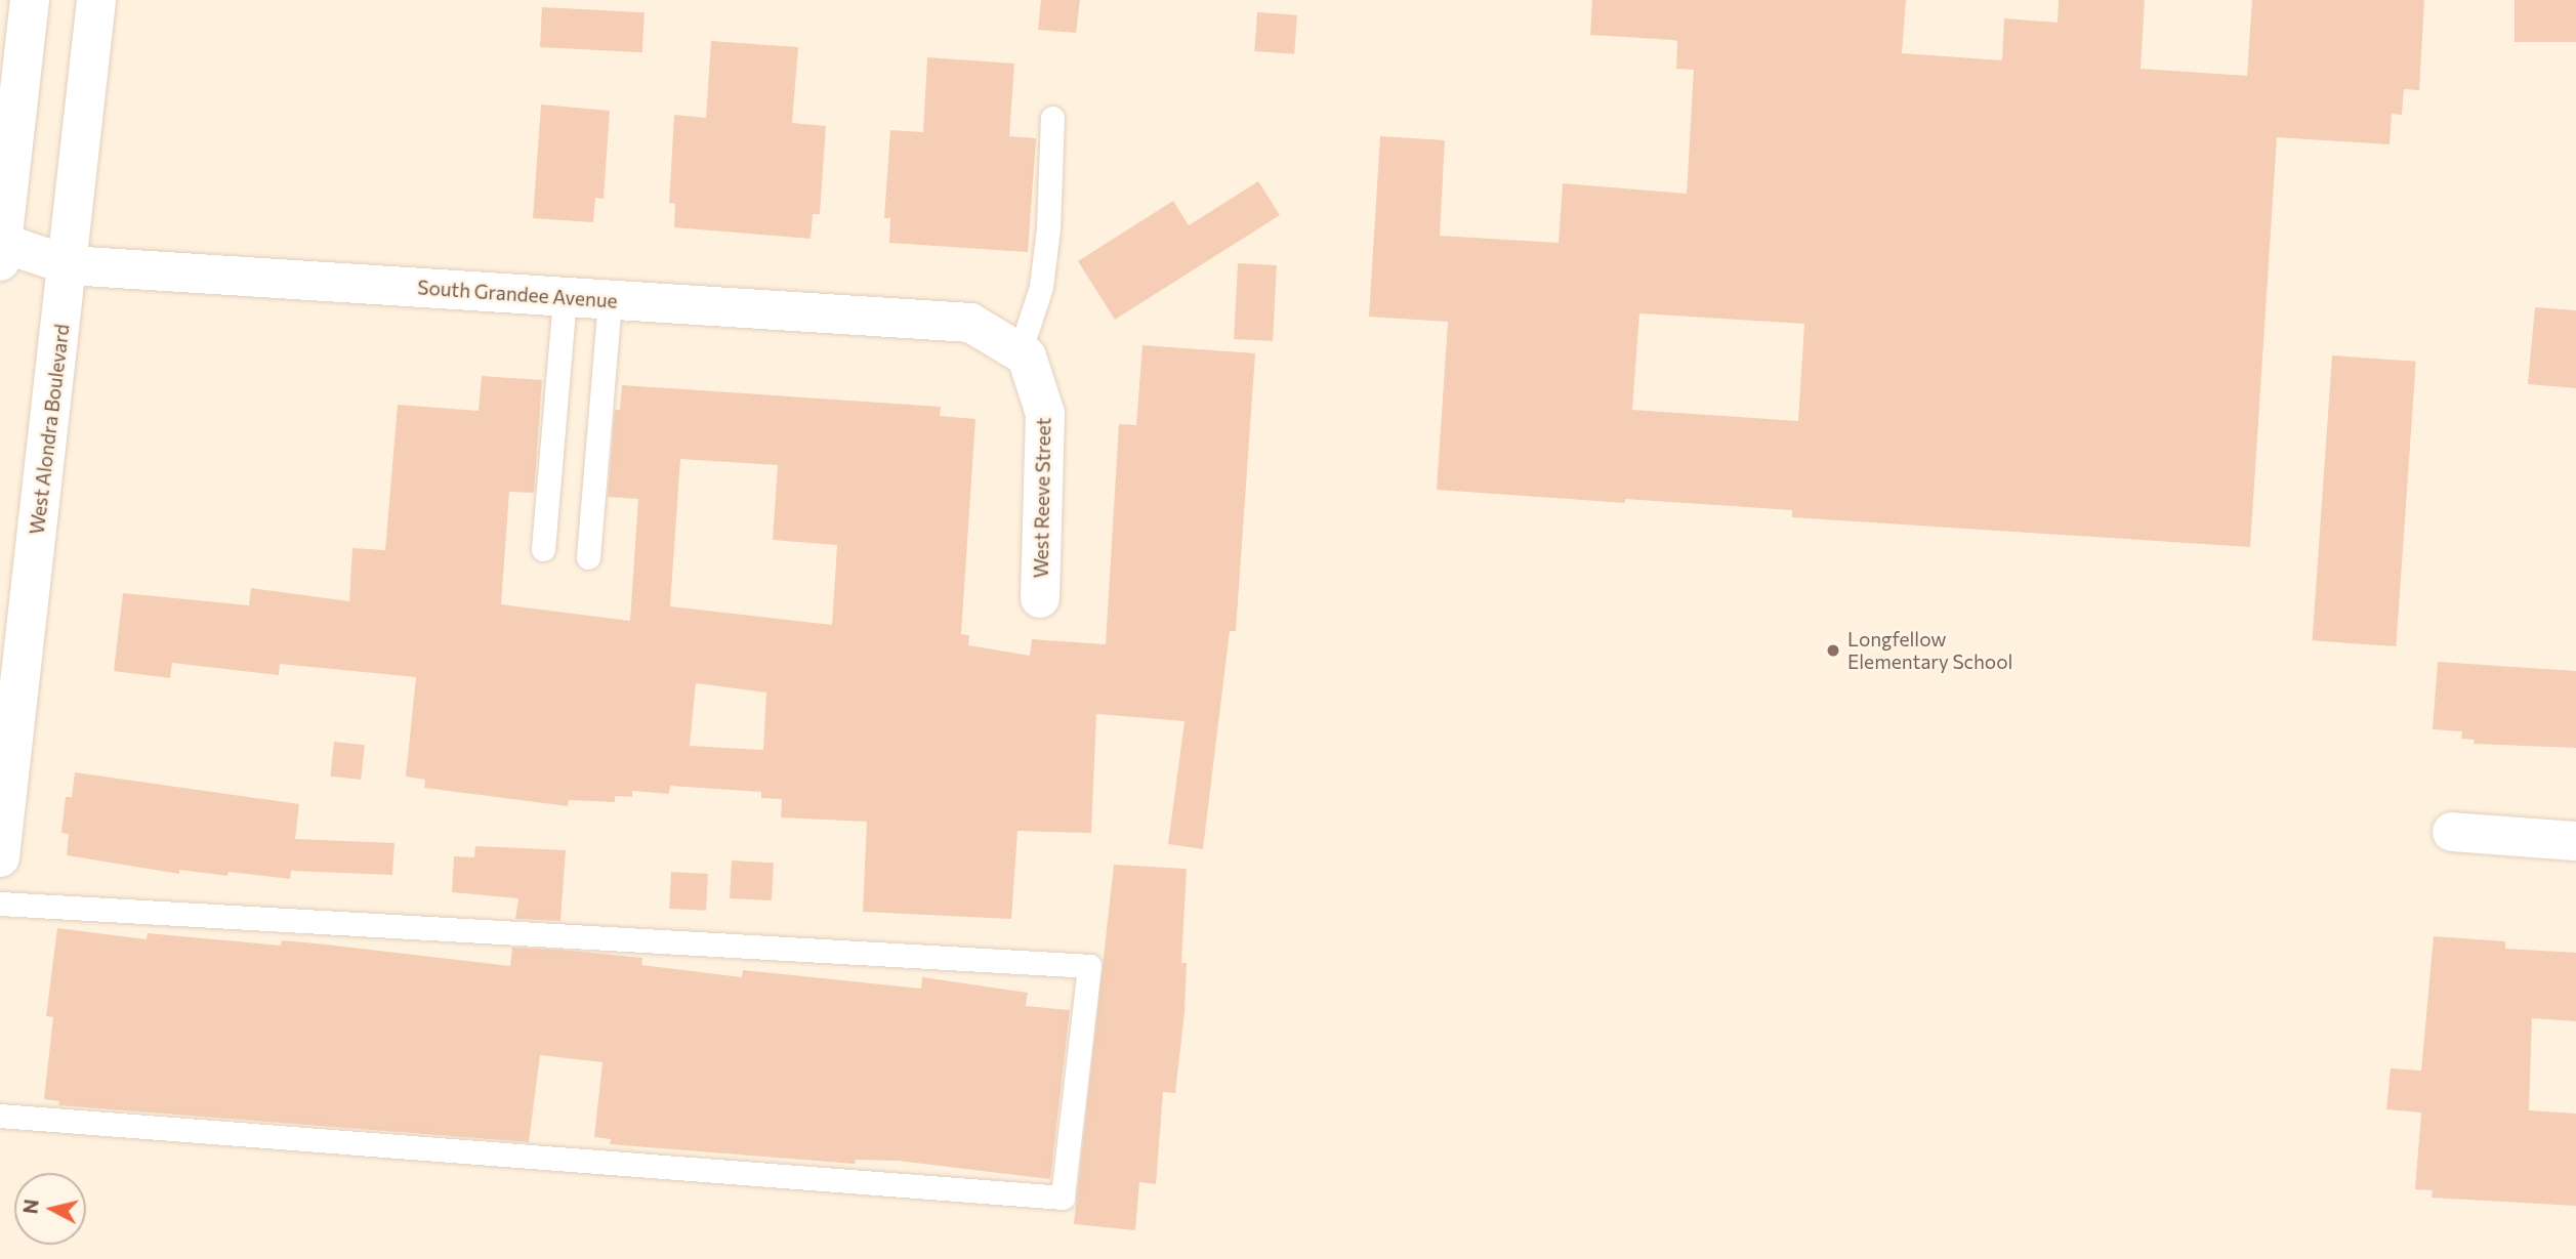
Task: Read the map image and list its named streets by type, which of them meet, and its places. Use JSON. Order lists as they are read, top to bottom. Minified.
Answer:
{"streets":{"street":["South Grandee Avenue","West Alondra Boulevard","West Reeve Street"]},"crossings":[["South Grandee Avenue","West Alondra Boulevard"],["South Grandee Avenue","West Reeve Street"]],"places":["Longfellow Elementary School"],"north":"left"}
